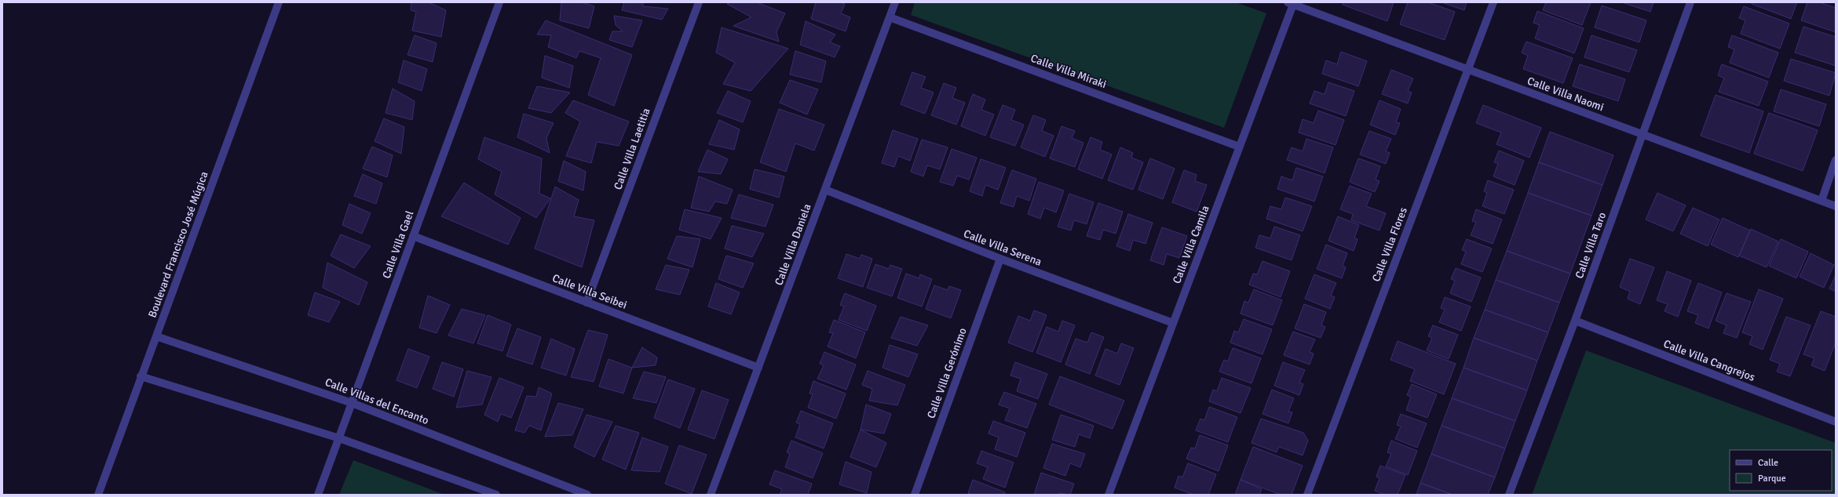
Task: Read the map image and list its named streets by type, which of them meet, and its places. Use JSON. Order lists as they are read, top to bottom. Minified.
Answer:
{"streets":{"street":["Calle Villa Miraki","Calle Villa Naomi","Calle Villa Laetitia","Boulevard Francisco José Múgica","Calle Villa Gael","Calle Villa Daniela","Calle Villa Camila","Calle Villa Flores","Calle Villa Taro","Calle Villa Serena","Calle Villa Seibei","Calle Villa Cangrejos","Calle Villa Gerónimo","Calle Villas del Encanto"]},"crossings":[["Calle Villa Miraki","Calle Villa Daniela"],["Calle Villa Miraki","Calle Villa Camila"],["Calle Villa Naomi","Calle Villa Camila"],["Calle Villa Naomi","Calle Villa Flores"],["Calle Villa Naomi","Calle Villa Taro"],["Calle Villa Laetitia","Calle Villa Seibei"],["Boulevard Francisco José Múgica","Calle Villas del Encanto"],["Calle Villa Gael","Calle Villa Seibei"],["Calle Villa Gael","Calle Villas del Encanto"],["Calle Villa Daniela","Calle Villa Serena"],["Calle Villa Daniela","Calle Villa Seibei"],["Calle Villa Camila","Calle Villa Serena"],["Calle Villa Taro","Calle Villa Cangrejos"],["Calle Villa Serena","Calle Villa Gerónimo"]],"legend":["Calle","Parque"]}
